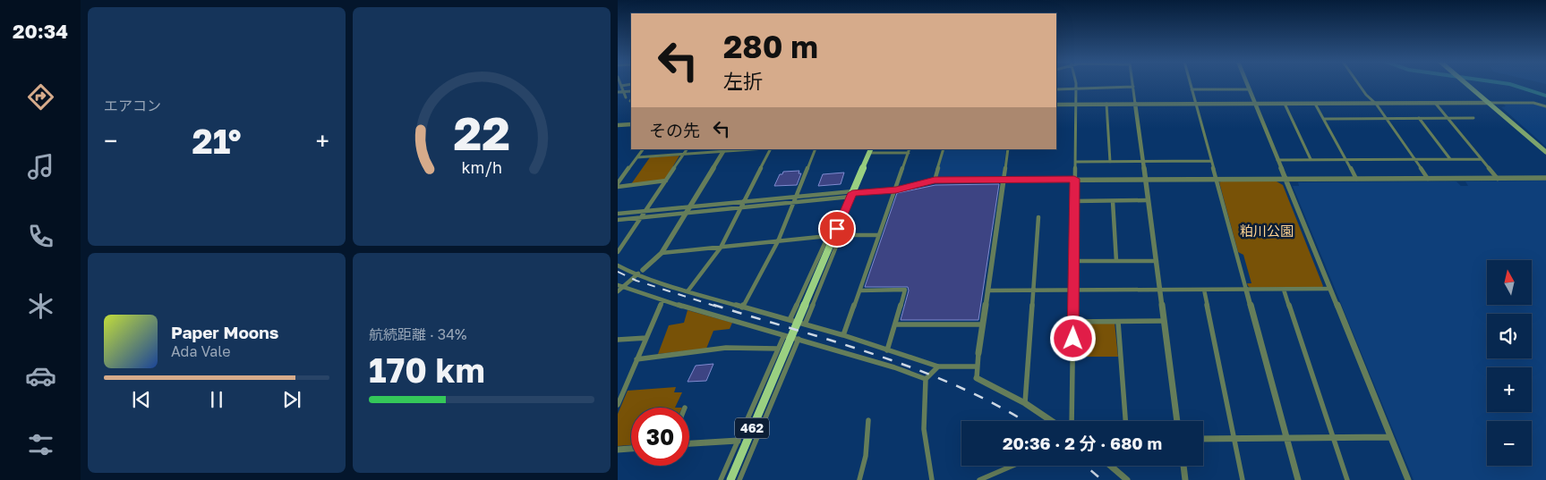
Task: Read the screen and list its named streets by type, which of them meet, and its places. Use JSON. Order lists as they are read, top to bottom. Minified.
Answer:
{"streets":{"highway":["462"]},"parks":["粕川公園"],"north":"top","page":{"tabs":"20:34","tile":["エアコン",["航続距離 · 34%","170 km"]],"turn":["280 m","左折"],"then":"その先","heat":["−","21°","+"],"map_buttons":["+","−"],"song":["Paper Moons","Ada Vale"],"limit":"30","trip":"20:36 · 2 分 · 680 m","gauge":["22","km/h"]}}
